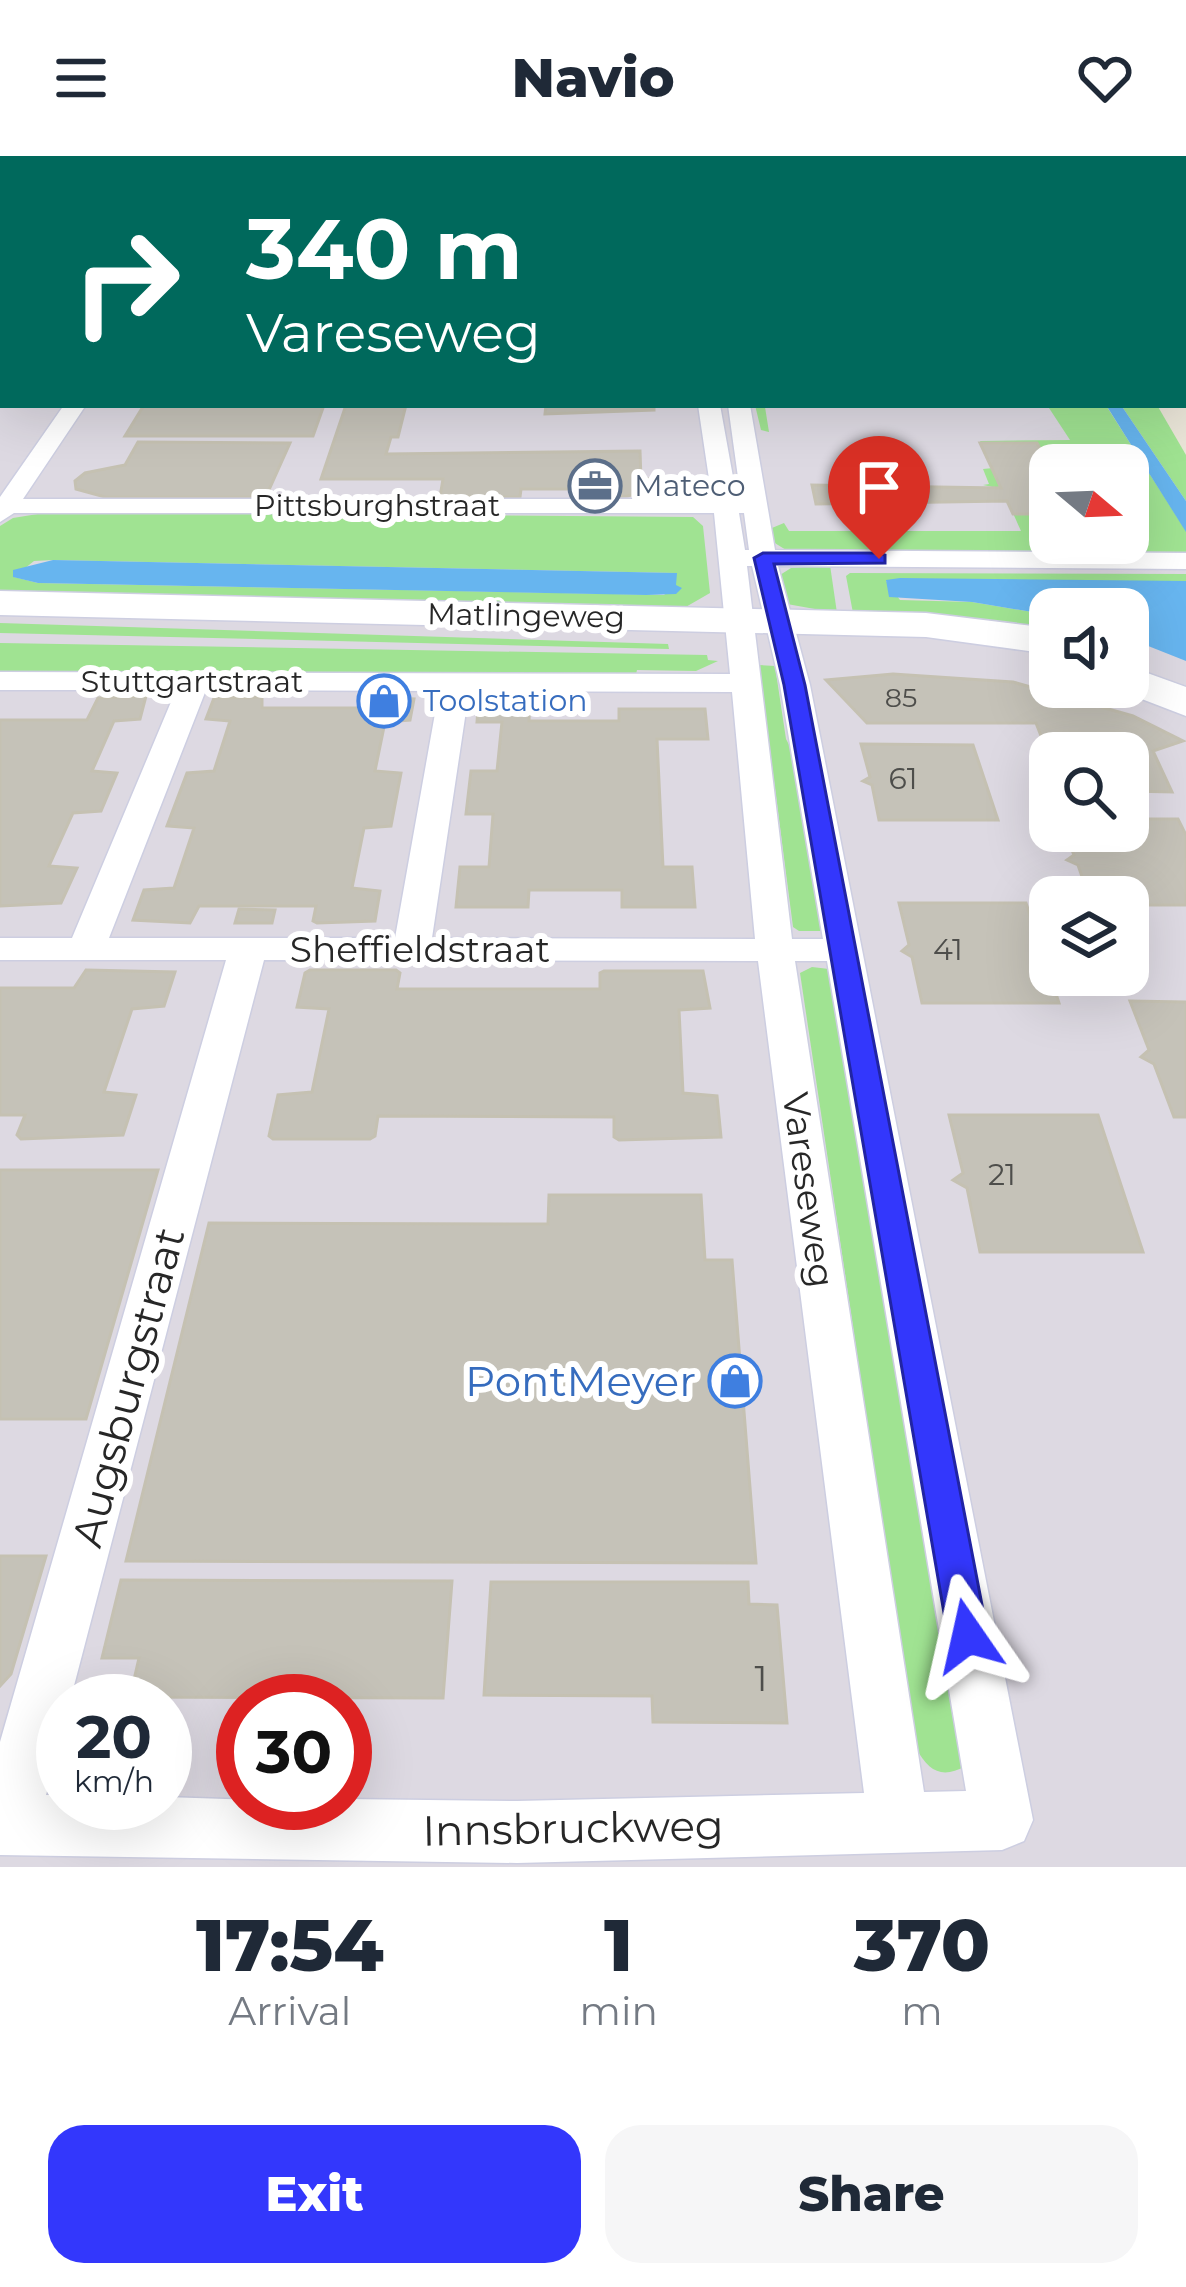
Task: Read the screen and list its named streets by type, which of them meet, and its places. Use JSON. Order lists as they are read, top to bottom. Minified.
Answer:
{"streets":{"main road":["Matlingeweg"],"street":["Pittsburghstraat","Stuttgartstraat","Sheffieldstraat","Vareseweg","Augsburgstraat","Innsbruckweg"]},"crossings":[["Pittsburghstraat","Vareseweg"],["Matlingeweg","Vareseweg"],["Stuttgartstraat","Vareseweg"],["Sheffieldstraat","Vareseweg"],["Sheffieldstraat","Augsburgstraat"],["Vareseweg","Innsbruckweg"],["Augsburgstraat","Innsbruckweg"]],"places":{"office":["Mateco"],"shop":["Toolstation","PontMeyer"]},"house_numbers":["85","61","41","21","1"],"north":"right","page":{"header":"Navio","turn":["340 m","Vareseweg"],"speed":"20 km/h","limit":"30","eta":["17:54","Arrival","1","min","370","m"],"buttons":["Exit","Share"]}}
